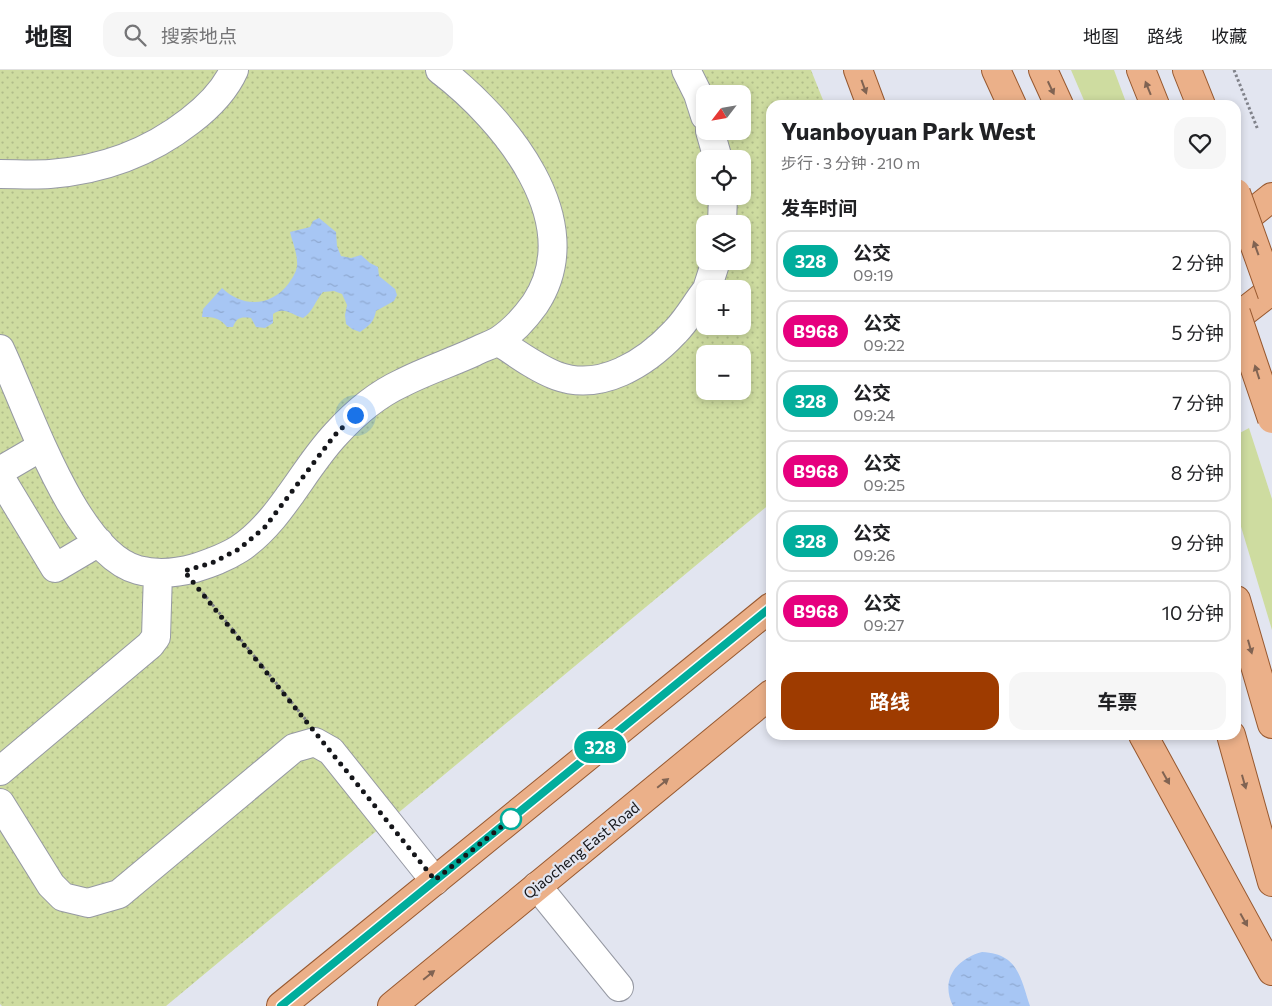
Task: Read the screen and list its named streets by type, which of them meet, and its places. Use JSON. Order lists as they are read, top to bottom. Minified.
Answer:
{"streets":{"main road":["Qiaocheng East Road"]},"lines":["bus line 328"],"north":"bottom left","page":{"header":"地图","search":"搜索地点","nav":["地图","路线","收藏"],"on_map":"328","map_buttons":["+","−"],"heading":[["Yuanboyuan Park West","步行 · 3 分钟 · 210 m"],"发车时间"],"list":[{"mark":"328","name":"公交","note":"09:19","value":"2 分钟"},{"mark":"B968","name":"公交","note":"09:22","value":"5 分钟"},{"mark":"328","name":"公交","note":"09:24","value":"7 分钟"},{"mark":"B968","name":"公交","note":"09:25","value":"8 分钟"},{"mark":"328","name":"公交","note":"09:26","value":"9 分钟"},{"mark":"B968","name":"公交","note":"09:27","value":"10 分钟"}],"buttons":["路线","车票"]}}
